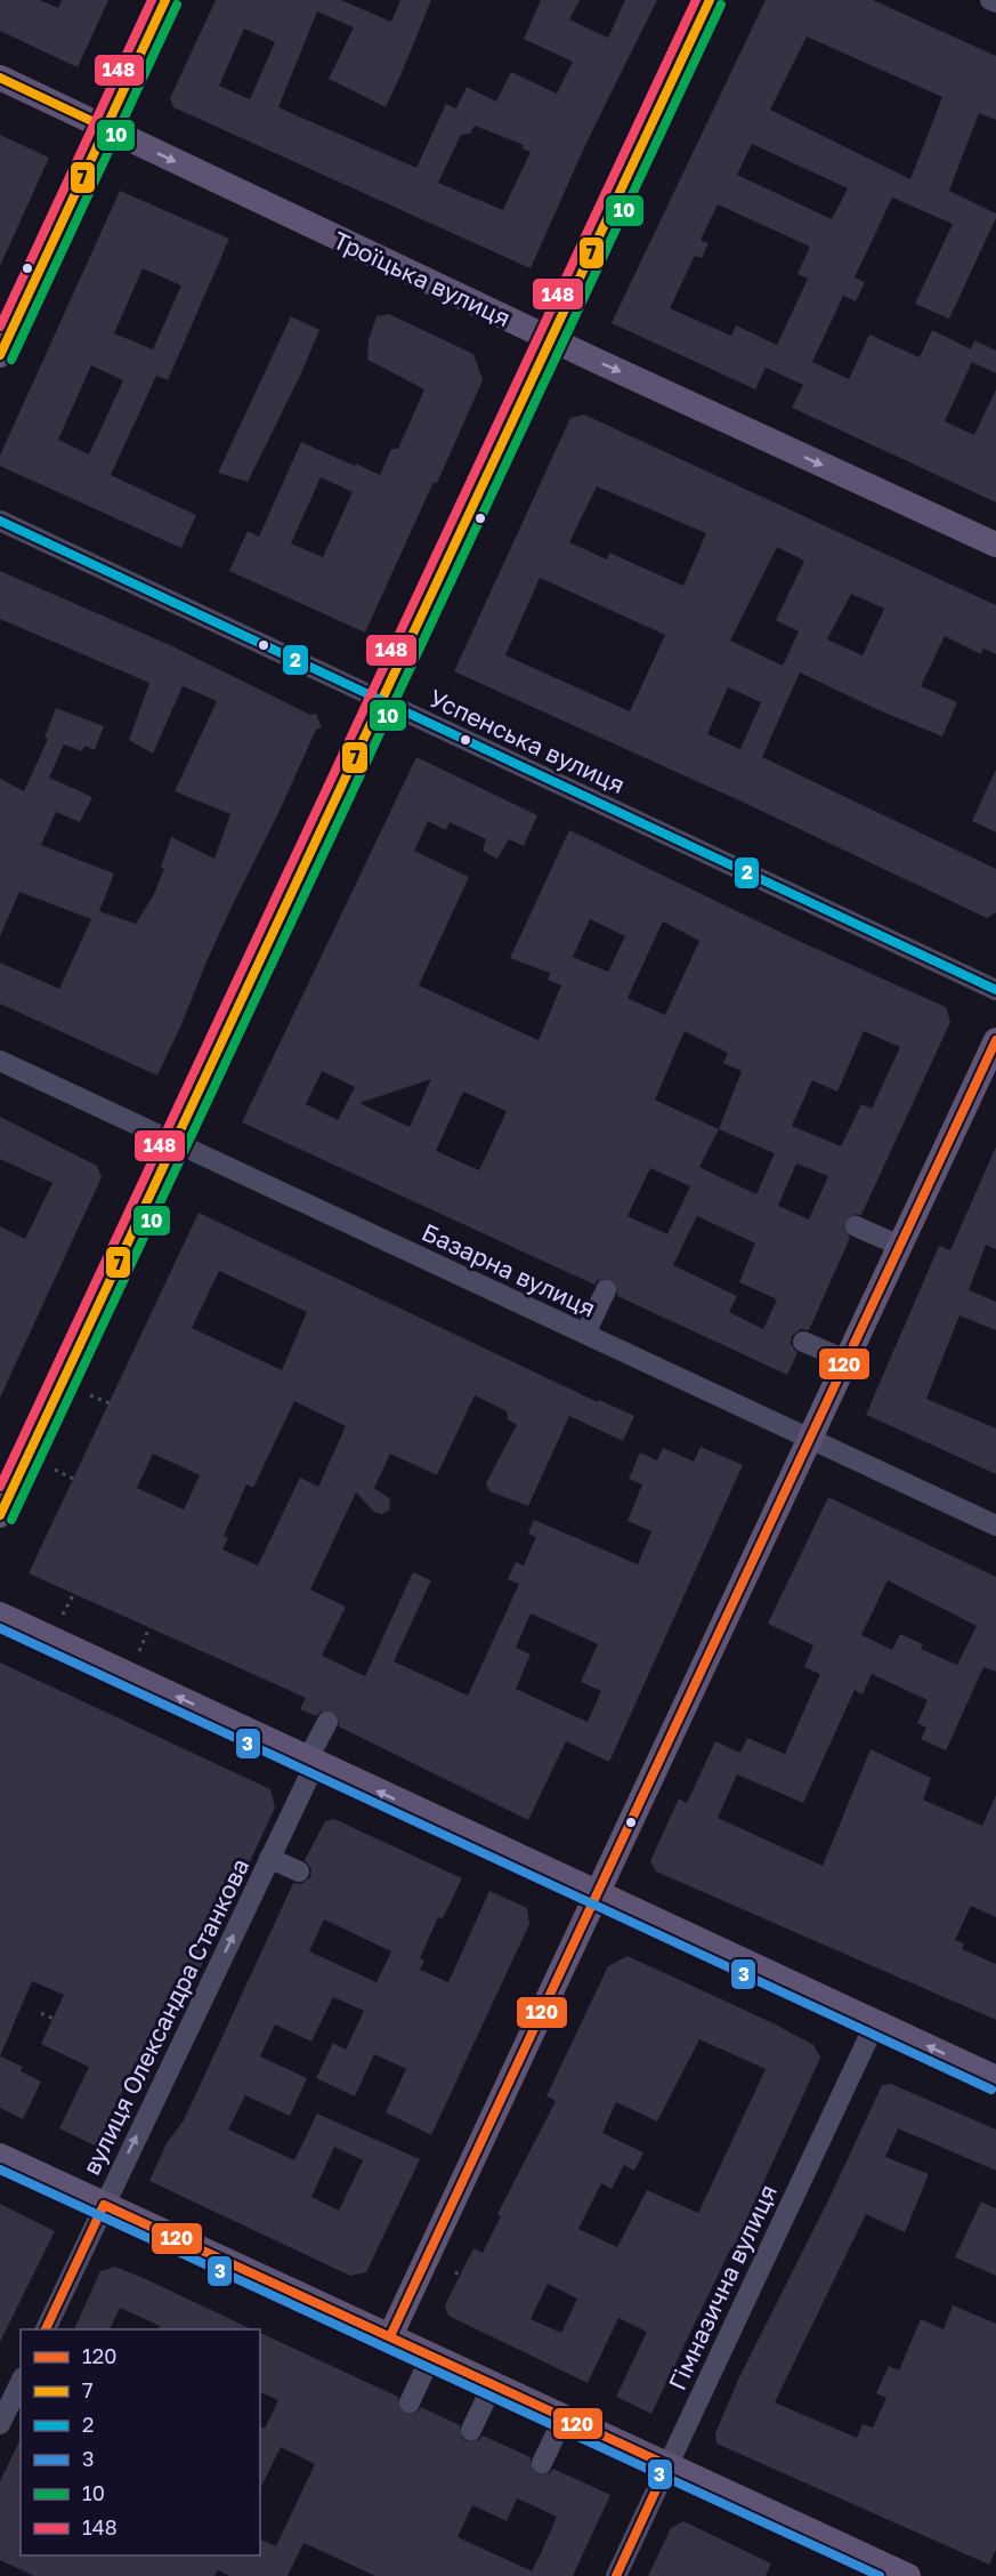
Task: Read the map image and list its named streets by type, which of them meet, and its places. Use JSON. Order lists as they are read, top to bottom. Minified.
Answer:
{"streets":{"main road":["Троїцька вулиця"],"street":["Успенська вулиця","Базарна вулиця","вулиця Олександра Станкова","Гімназична вулиця"]},"one_way":["Троїцька вулиця","вулиця Олександра Станкова"],"lines":["transit line 7","transit line 148","transit line 10","transit line 2","transit line 120","transit line 3"],"legend":["120","7","2","3","10","148"]}
